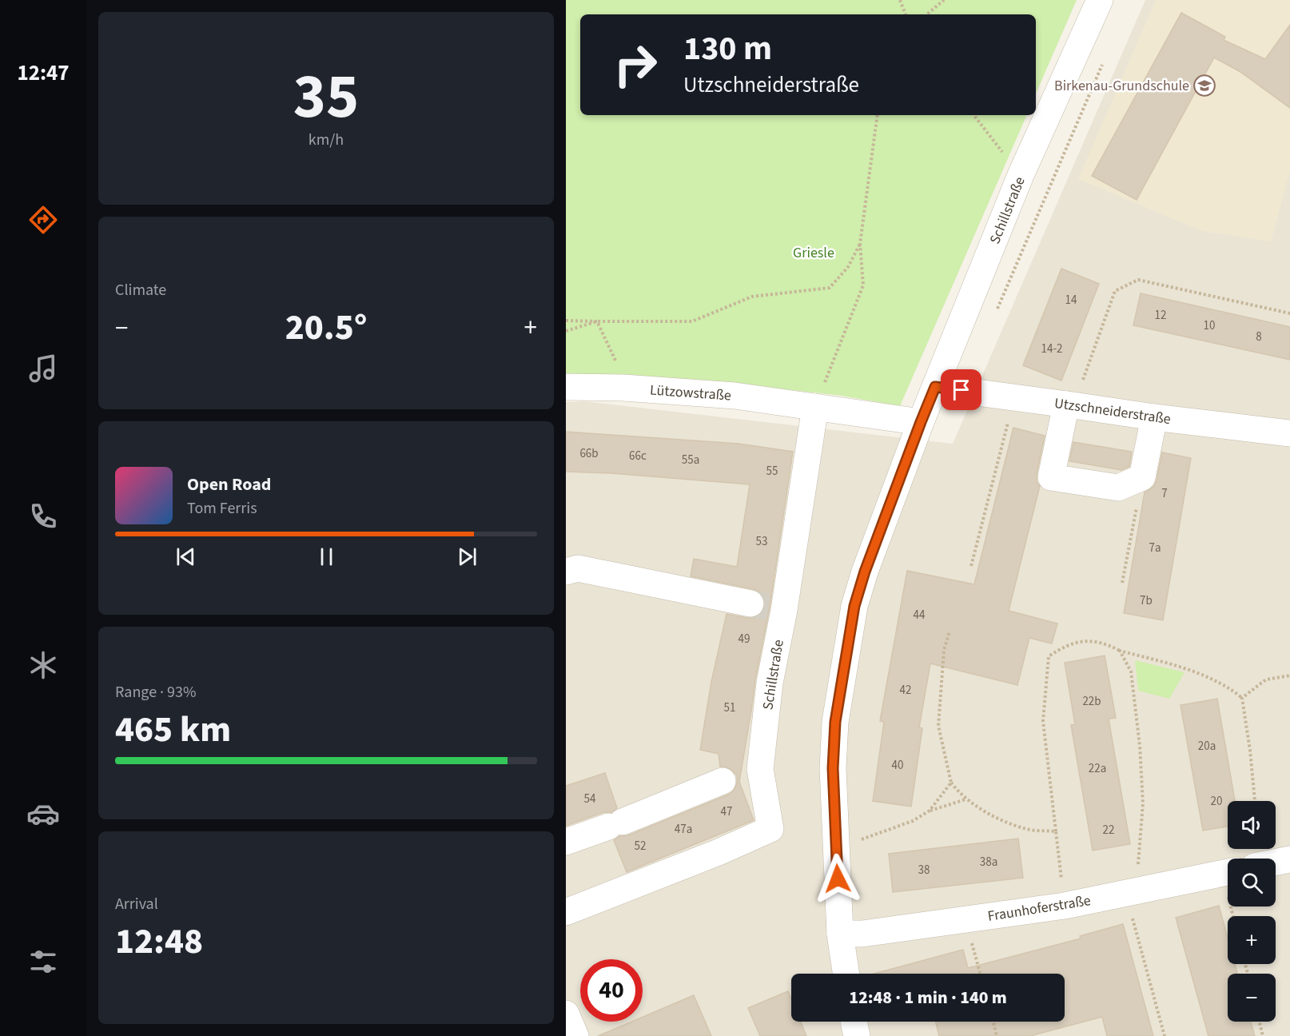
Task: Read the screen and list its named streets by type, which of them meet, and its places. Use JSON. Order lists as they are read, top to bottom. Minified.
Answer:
{"streets":{"street":["Schillstraße","Lützowstraße","Utzschneiderstraße","Fraunhoferstraße"]},"crossings":[["Schillstraße","Lützowstraße"],["Schillstraße","Utzschneiderstraße"],["Schillstraße","Fraunhoferstraße"]],"parks":["Griesle"],"places":{"school or university":["Birkenau-Grundschule"]},"house_numbers":["14","12","10","8","14-2","66b","66c","55a","55","7","53","7a","7b","44","49","42","22b","51","20a","40","22a","54","20","47","47a","22","52","38a","38"],"page":{"tabs":"12:47","tile":[["35","km/h"],"Climate",["Range · 93%","465 km"],["Arrival","12:48"]],"turn":["130 m","Utzschneiderstraße"],"heat":["−","20.5°","+"],"song":["Open Road","Tom Ferris"],"map_buttons":["+","−"],"limit":"40","trip":"12:48 · 1 min · 140 m"}}
